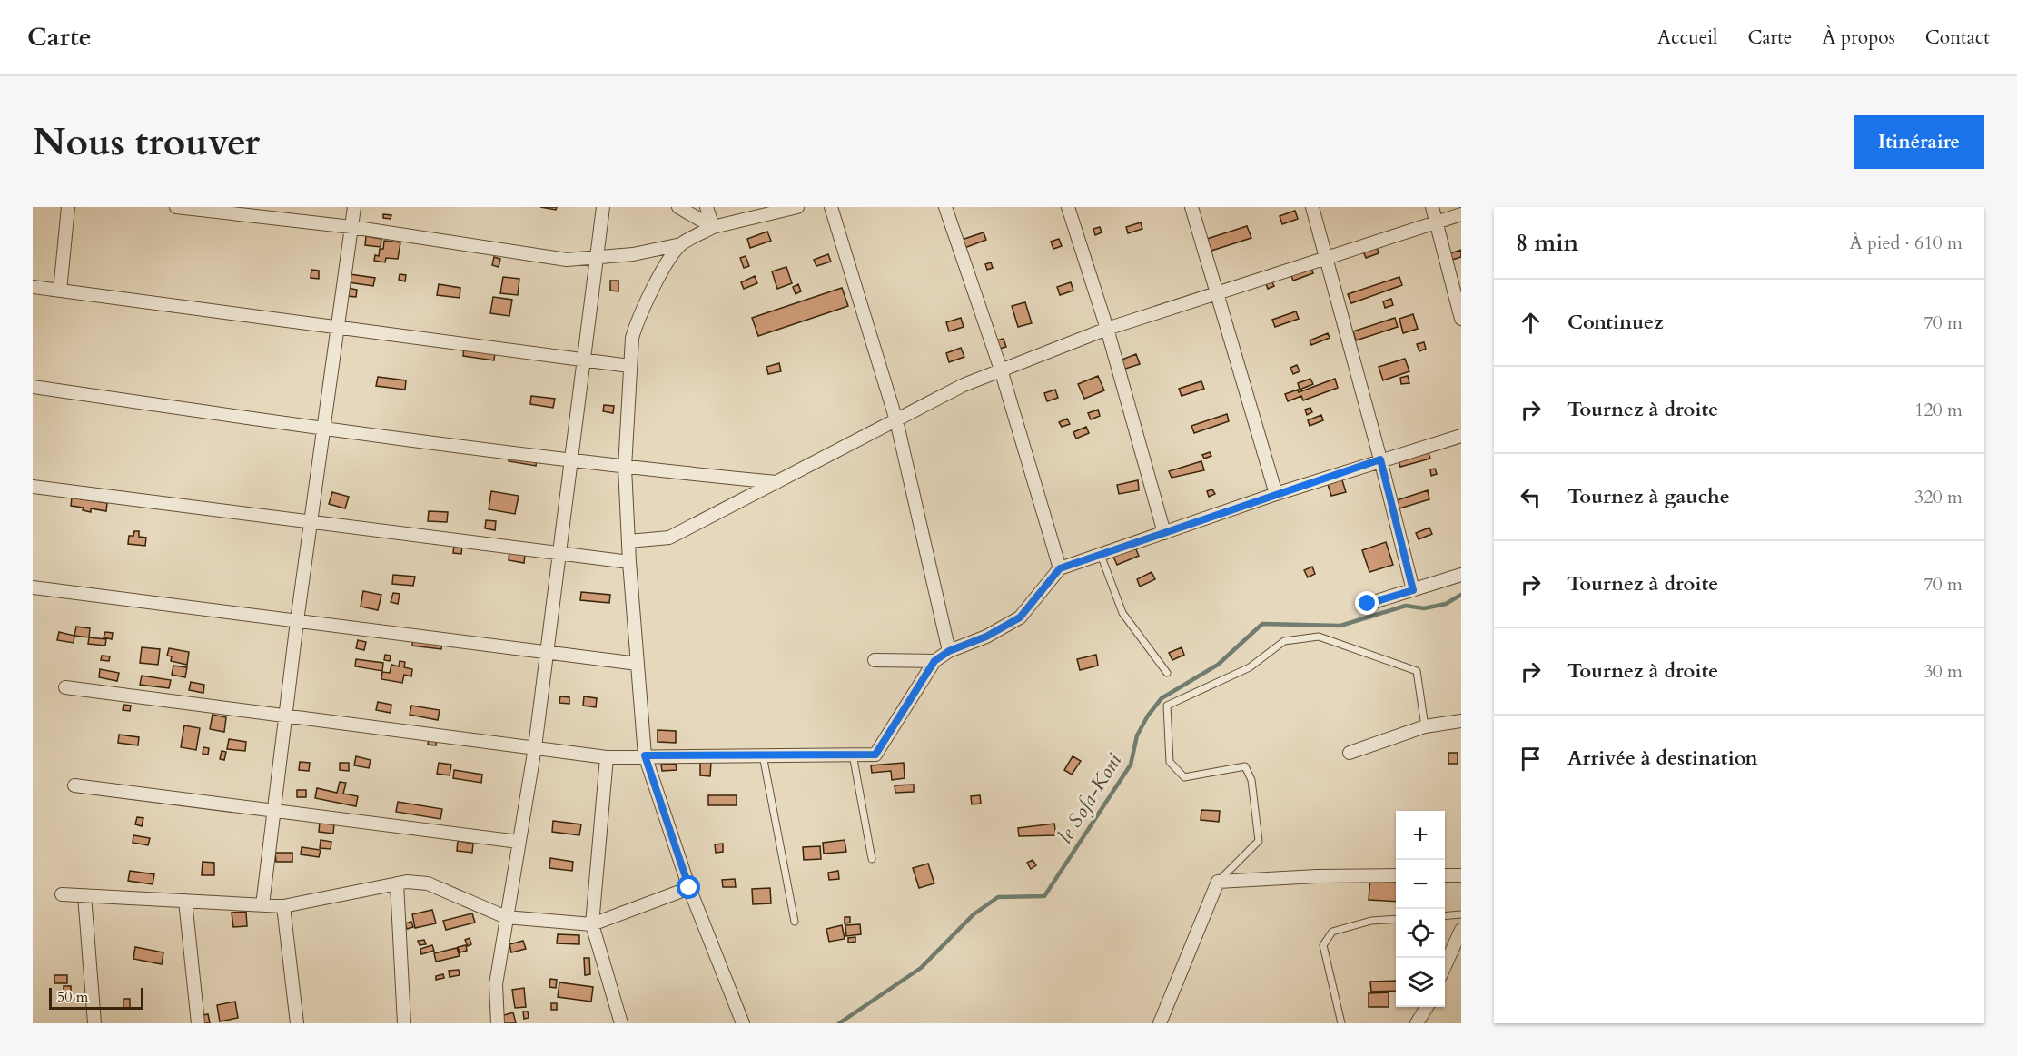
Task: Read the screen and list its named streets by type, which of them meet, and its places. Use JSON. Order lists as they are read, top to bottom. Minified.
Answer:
{"water":["le Sofa-Koni"],"scale_bar":"50 m","page":{"header":"Carte","nav":["Accueil","Carte","À propos","Contact"],"buttons":"Itinéraire","title":"Nous trouver","heading":["8 min","À pied · 610 m"],"list":[["Continuez","70 m"],["Tournez à droite","120 m"],["Tournez à gauche","320 m"],["Tournez à droite","70 m"],["Tournez à droite","30 m"],"Arrivée à destination"],"map_buttons":["+","−"],"scale":"50 m"}}
